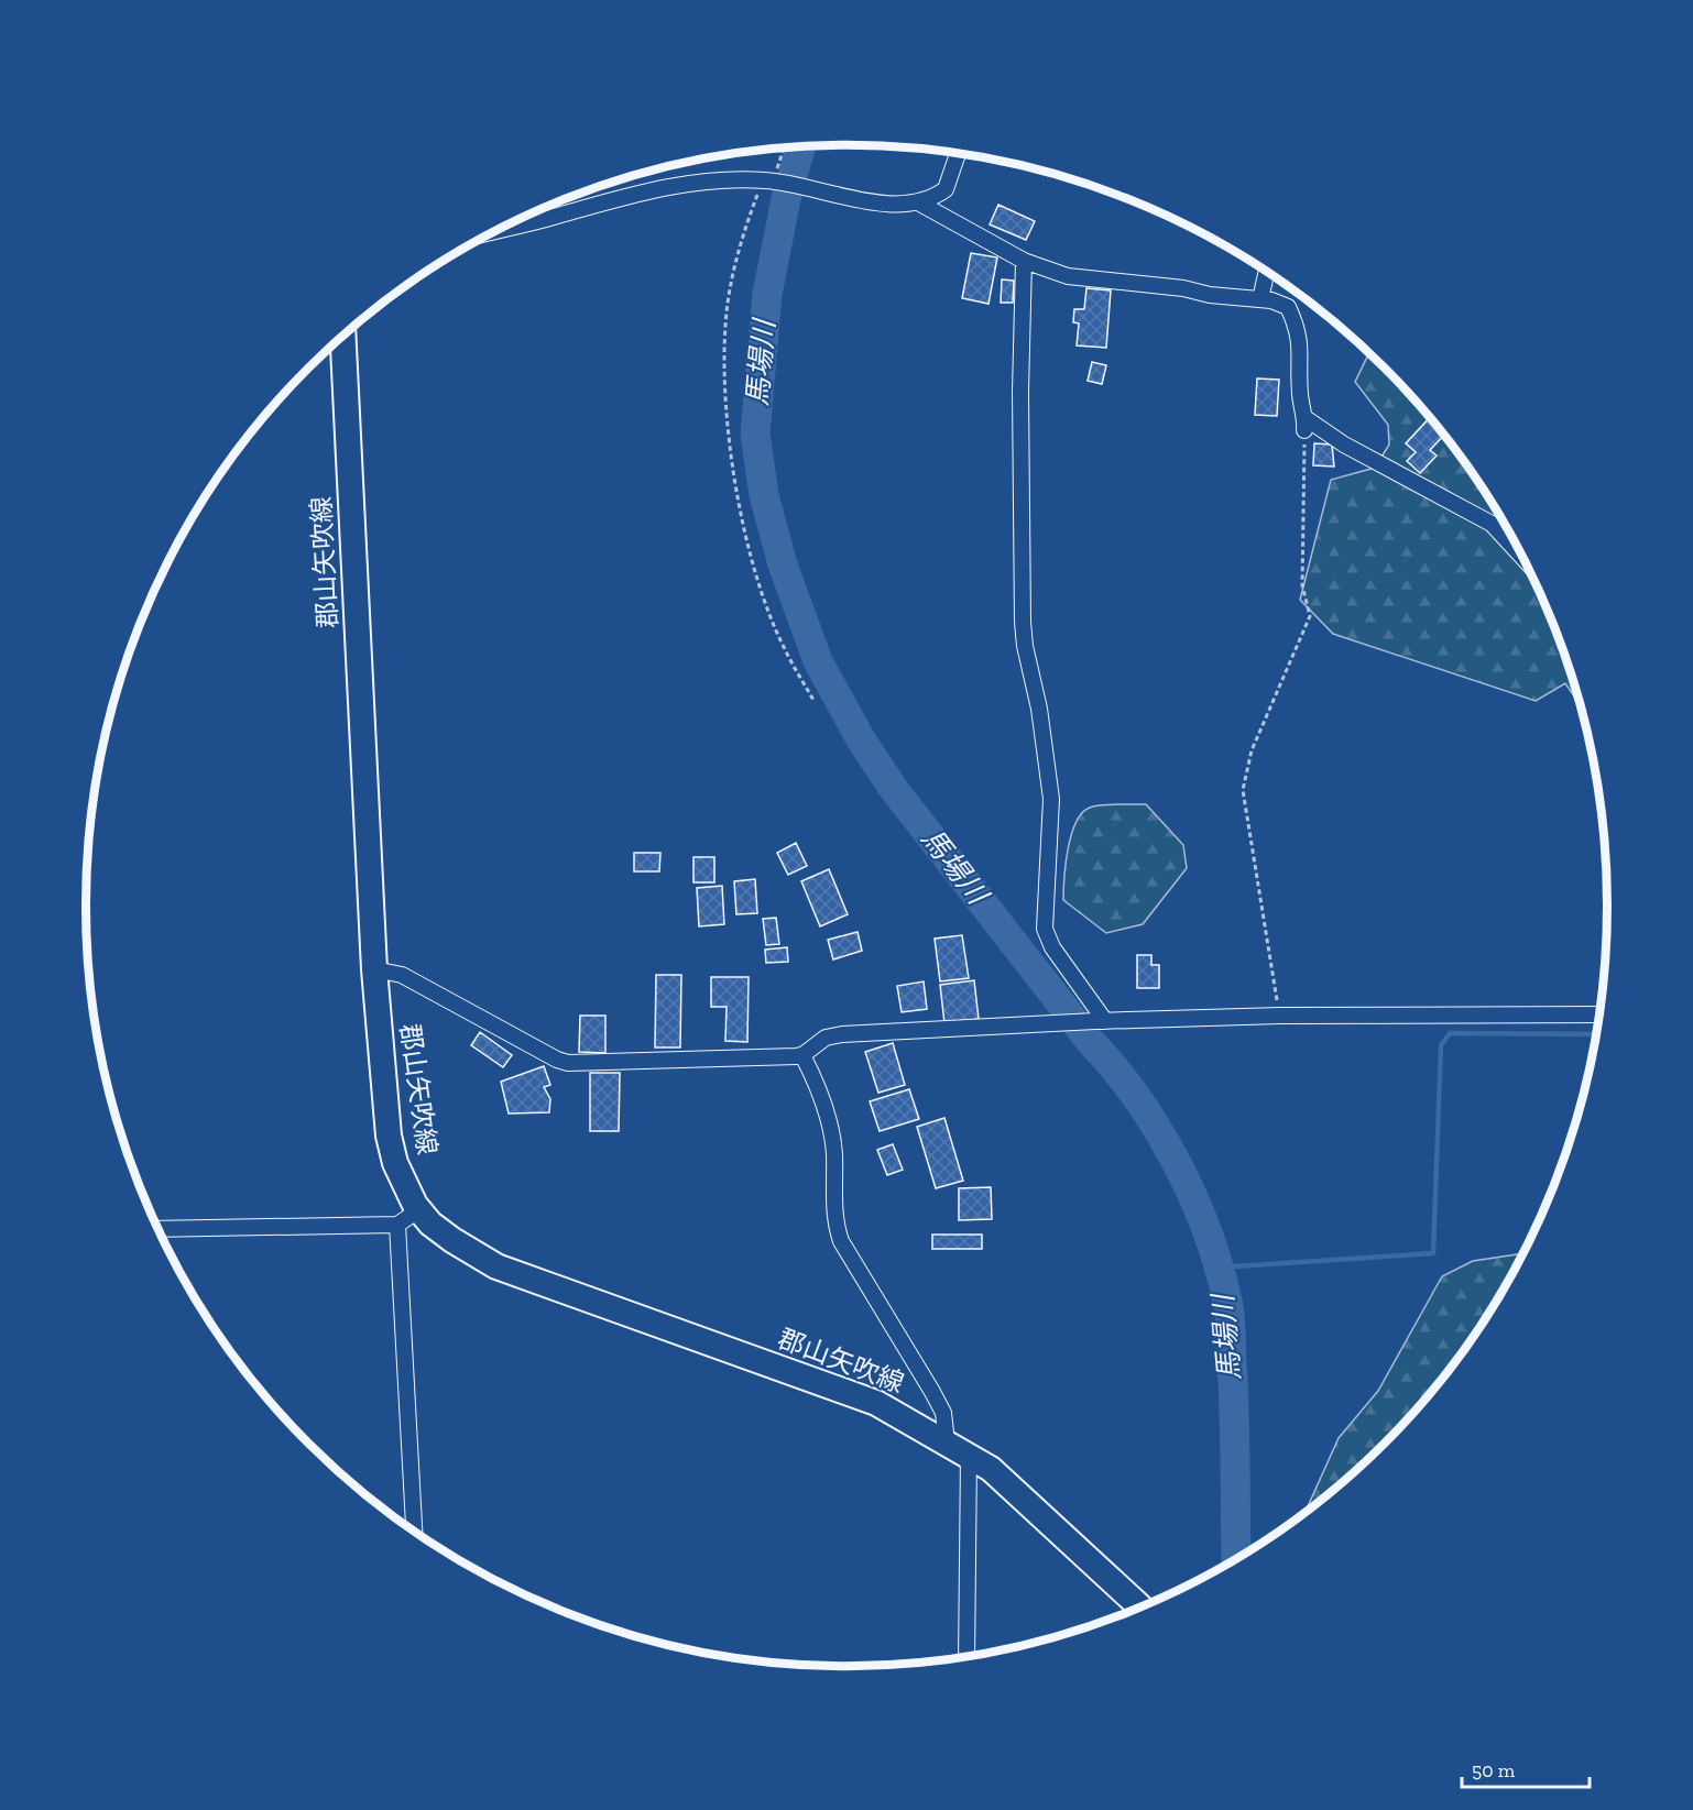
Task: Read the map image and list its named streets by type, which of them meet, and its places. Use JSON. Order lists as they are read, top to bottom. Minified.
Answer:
{"streets":{"main road":["郡山矢吹線"]},"water":["馬場川"],"scale_bar":"50 m"}
